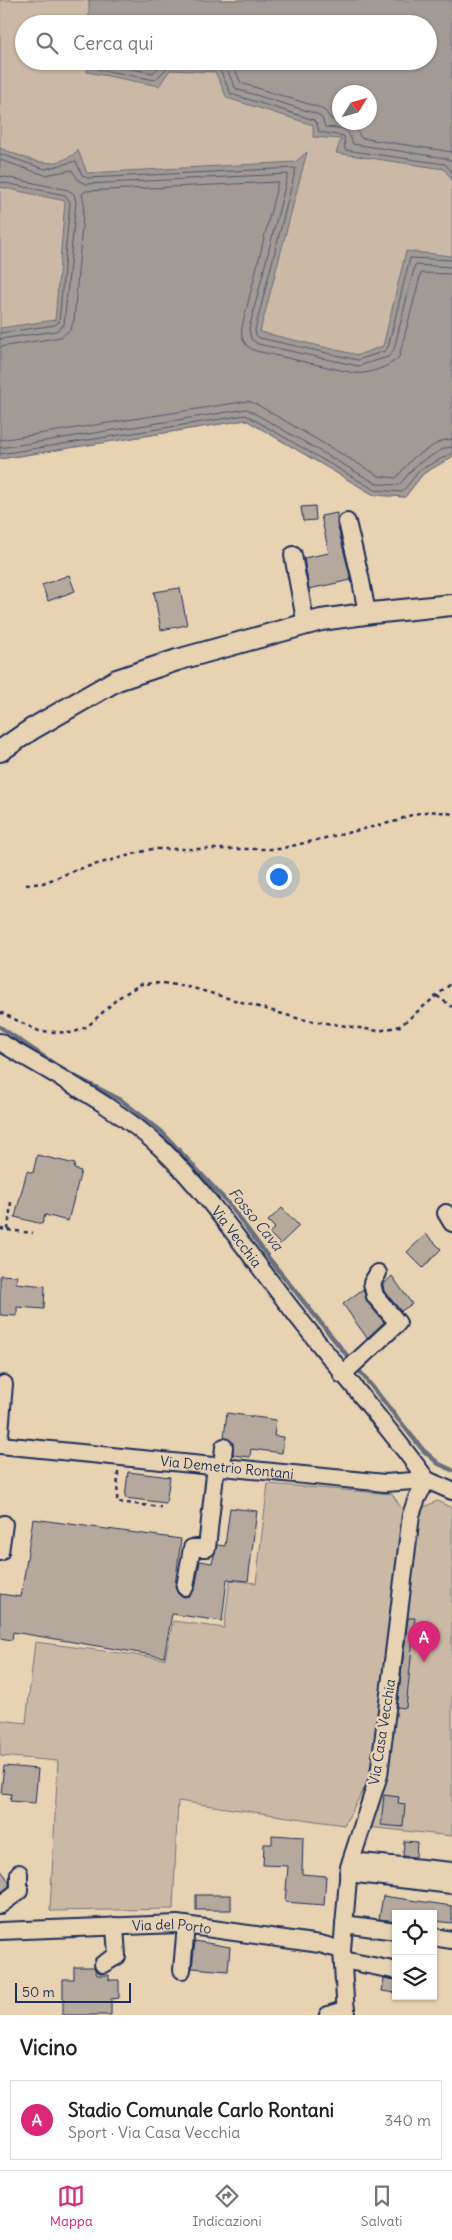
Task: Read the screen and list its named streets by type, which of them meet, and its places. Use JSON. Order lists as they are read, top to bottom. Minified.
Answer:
{"streets":{"street":["Via Vecchia","Via Demetrio Rontani","Via Casa Vecchia","Via del Porto"]},"crossings":[["Via Vecchia","Via Demetrio Rontani"],["Via Vecchia","Via Casa Vecchia"],["Via Demetrio Rontani","Via Casa Vecchia"],["Via Casa Vecchia","Via del Porto"]],"water":["Fosso Cava"],"scale_bar":"50 m","north":"top right","page":{"search":"Cerca qui","pins":"A","scale":"50 m","heading":"Vicino","list":[{"mark":"A","name":"Stadio Comunale Carlo Rontani","note":"Sport · Via Casa Vecchia","value":"340 m"}],"nav":["Mappa","Indicazioni","Salvati"]}}
